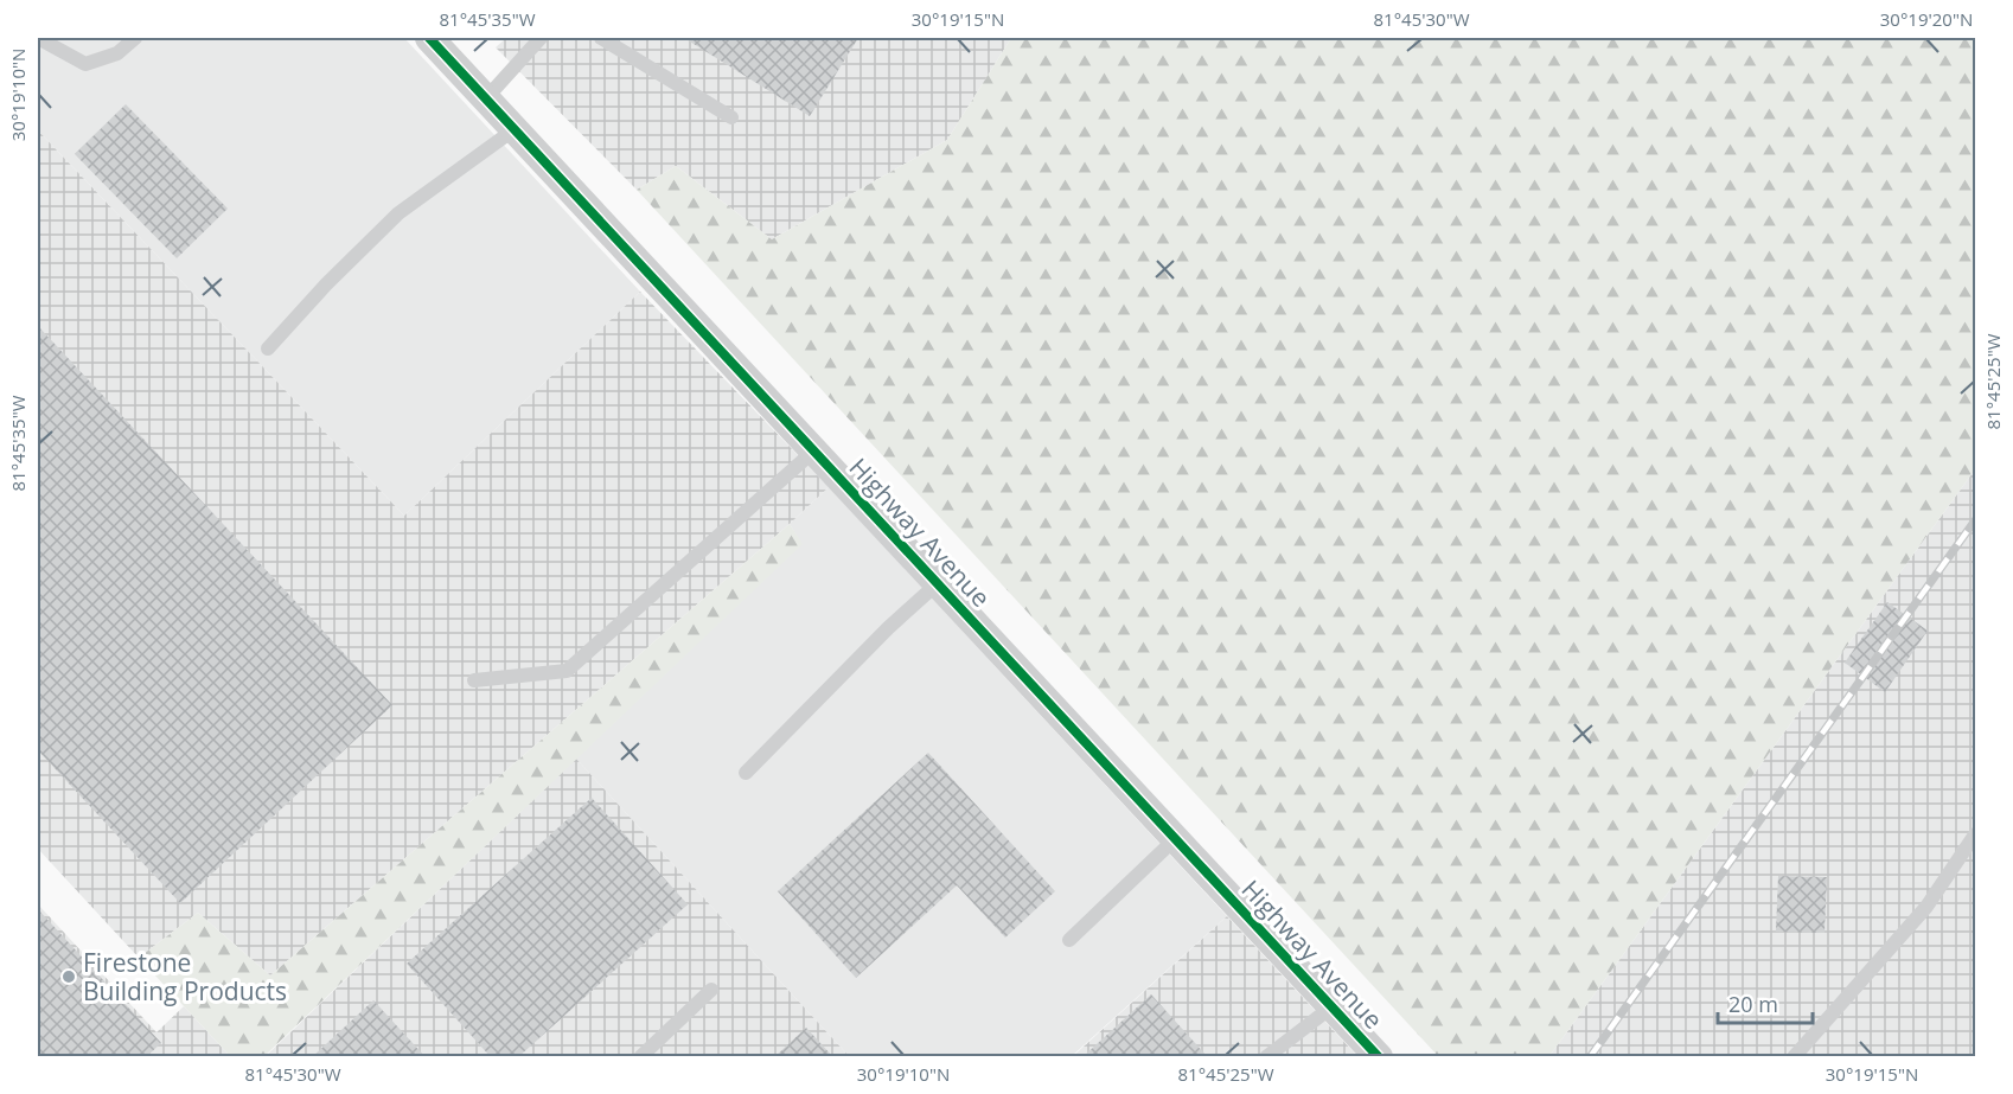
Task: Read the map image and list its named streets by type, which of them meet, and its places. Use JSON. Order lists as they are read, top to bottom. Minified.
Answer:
{"streets":{"street":["Highway Avenue"]},"places":["Firestone Building Products"],"scale_bar":"20 m","coordinates":["81°45'35\"W","30°19'15\"N","81°45'30\"W","30°19'20\"N","30°19'10\"N","81°45'25\"W"]}
